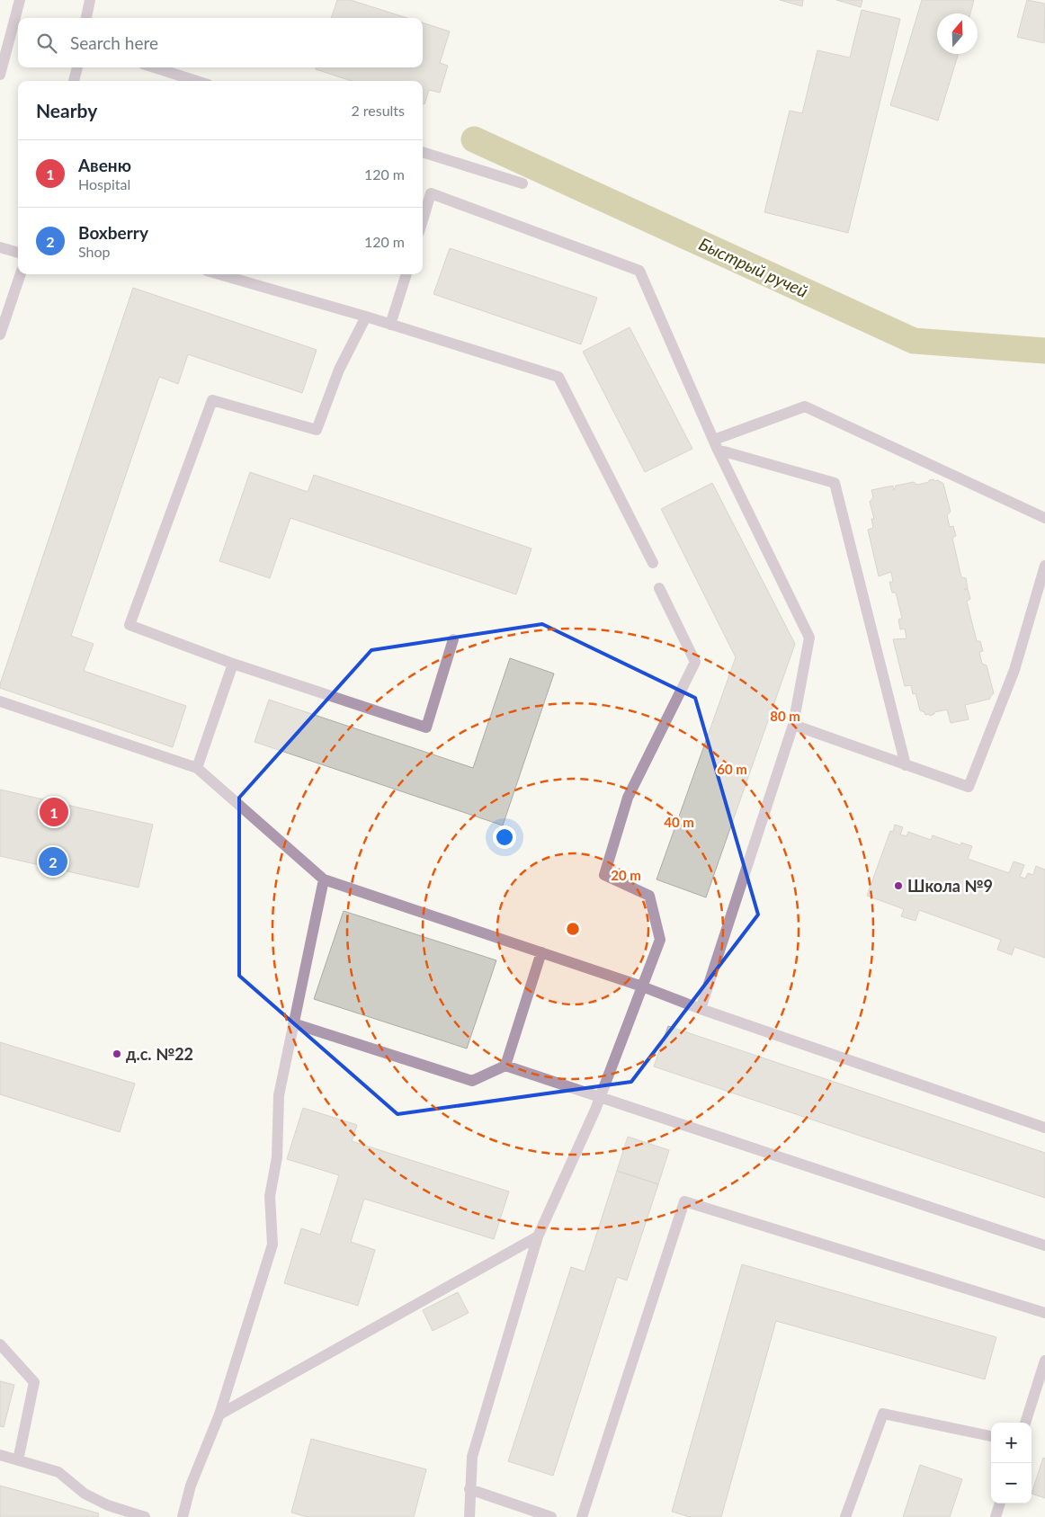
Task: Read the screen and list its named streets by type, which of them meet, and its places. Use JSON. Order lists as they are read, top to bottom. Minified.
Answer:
{"water":["Быстрый ручей"],"places":["Школа №9","д.с. №22"],"north":"top","page":{"search":"Search here","heading":["Nearby","2 results"],"list":[{"mark":"1","name":"Авеню","note":"Hospital","value":"120 m"},{"mark":"2","name":"Boxberry","note":"Shop","value":"120 m"}],"pins":["1","2"],"map_buttons":["+","−"]},"rings":["80 m","60 m","40 m","20 m"]}
